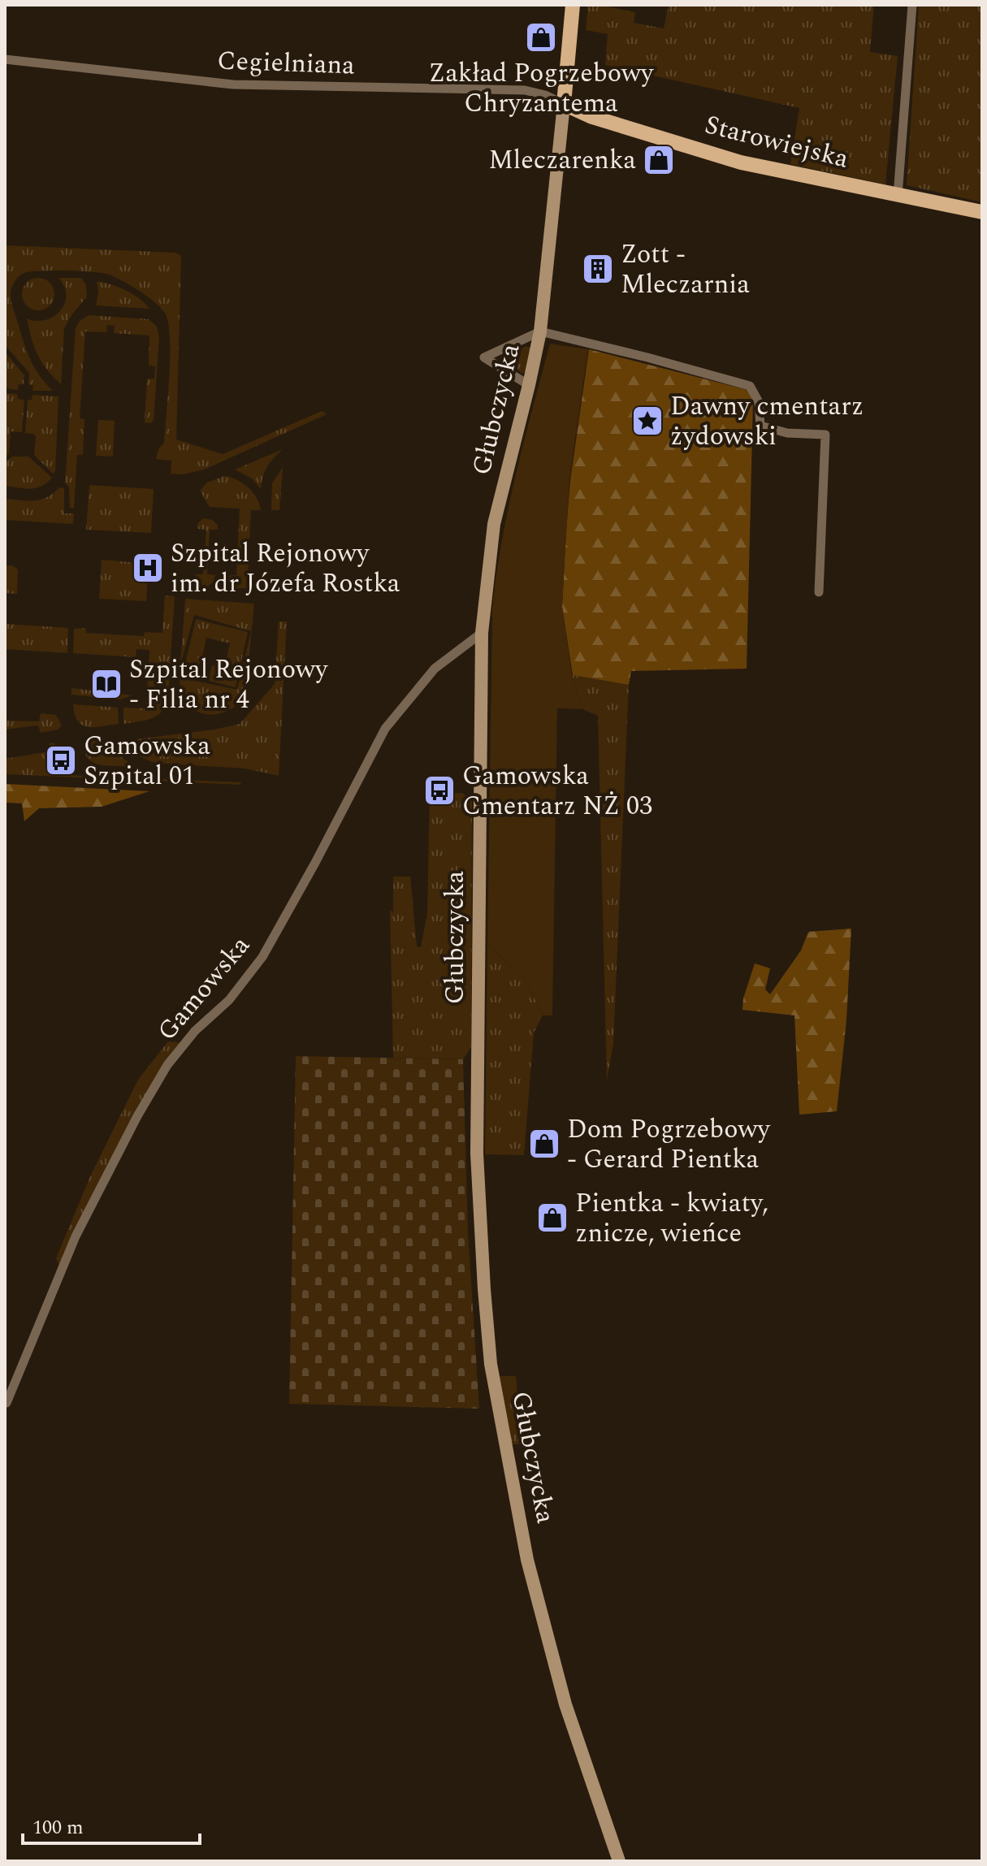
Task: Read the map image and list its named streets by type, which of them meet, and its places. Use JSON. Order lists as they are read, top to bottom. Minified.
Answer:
{"streets":{"main road":["Starowiejska","Głubczycka"],"street":["Cegielniana","Gamowska"]},"crossings":[["Cegielniana","Starowiejska"],["Cegielniana","Głubczycka"],["Starowiejska","Głubczycka"],["Głubczycka","Gamowska"]],"places":{"shop":["Zakład Pogrzebowy Chryzantema","Mleczarenka","Dom Pogrzebowy - Gerard Pientka","Pientka - kwiaty, znicze, wieńce"],"building":["Zott - Mleczarnia"],"place":["Dawny cmentarz żydowski"],"hospital":["Szpital Rejonowy im. dr Józefa Rostka"],"library":["Szpital Rejonowy - Filia nr 4"],"bus stop":["Gamowska Szpital 01","Gamowska Cmentarz NŻ 03"]},"scale_bar":"100 m"}
